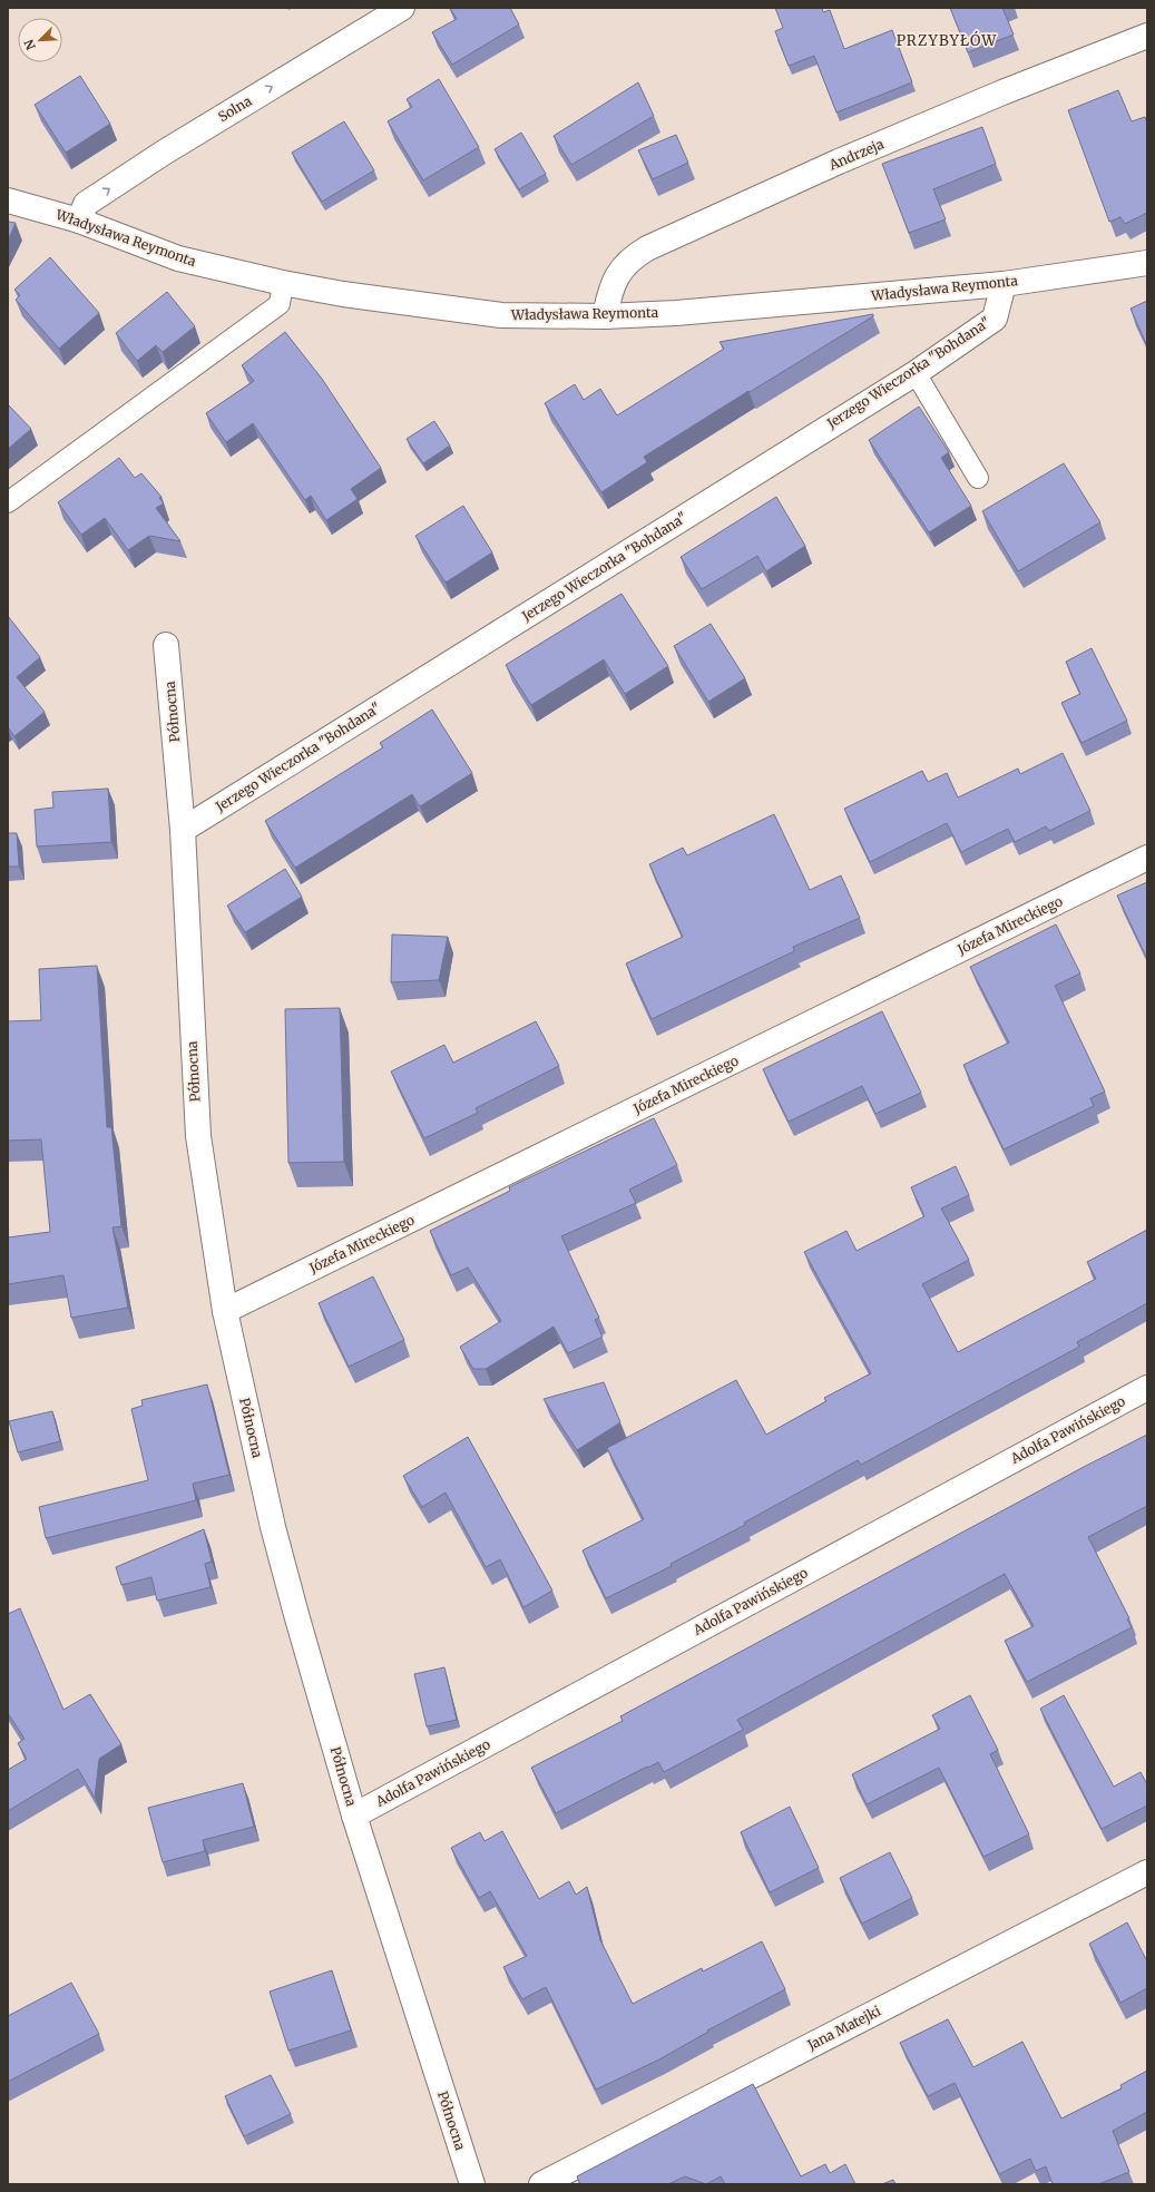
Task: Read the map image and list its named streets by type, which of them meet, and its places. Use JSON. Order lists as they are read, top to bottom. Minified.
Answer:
{"streets":{"street":["Solna","Andrzeja","Władysława Reymonta","Jerzego Wieczorka \"Bohdana\"","Północna","Józefa Mireckiego","Adolfa Pawińskiego","Jana Matejki"]},"crossings":[["Solna","Władysława Reymonta"],["Andrzeja","Władysława Reymonta"],["Władysława Reymonta","Jerzego Wieczorka \"Bohdana\""],["Jerzego Wieczorka \"Bohdana\"","Północna"],["Północna","Józefa Mireckiego"],["Północna","Adolfa Pawińskiego"]],"one_way":["Solna"],"districts":["PRZYBYŁÓW"],"north":"bottom left"}
